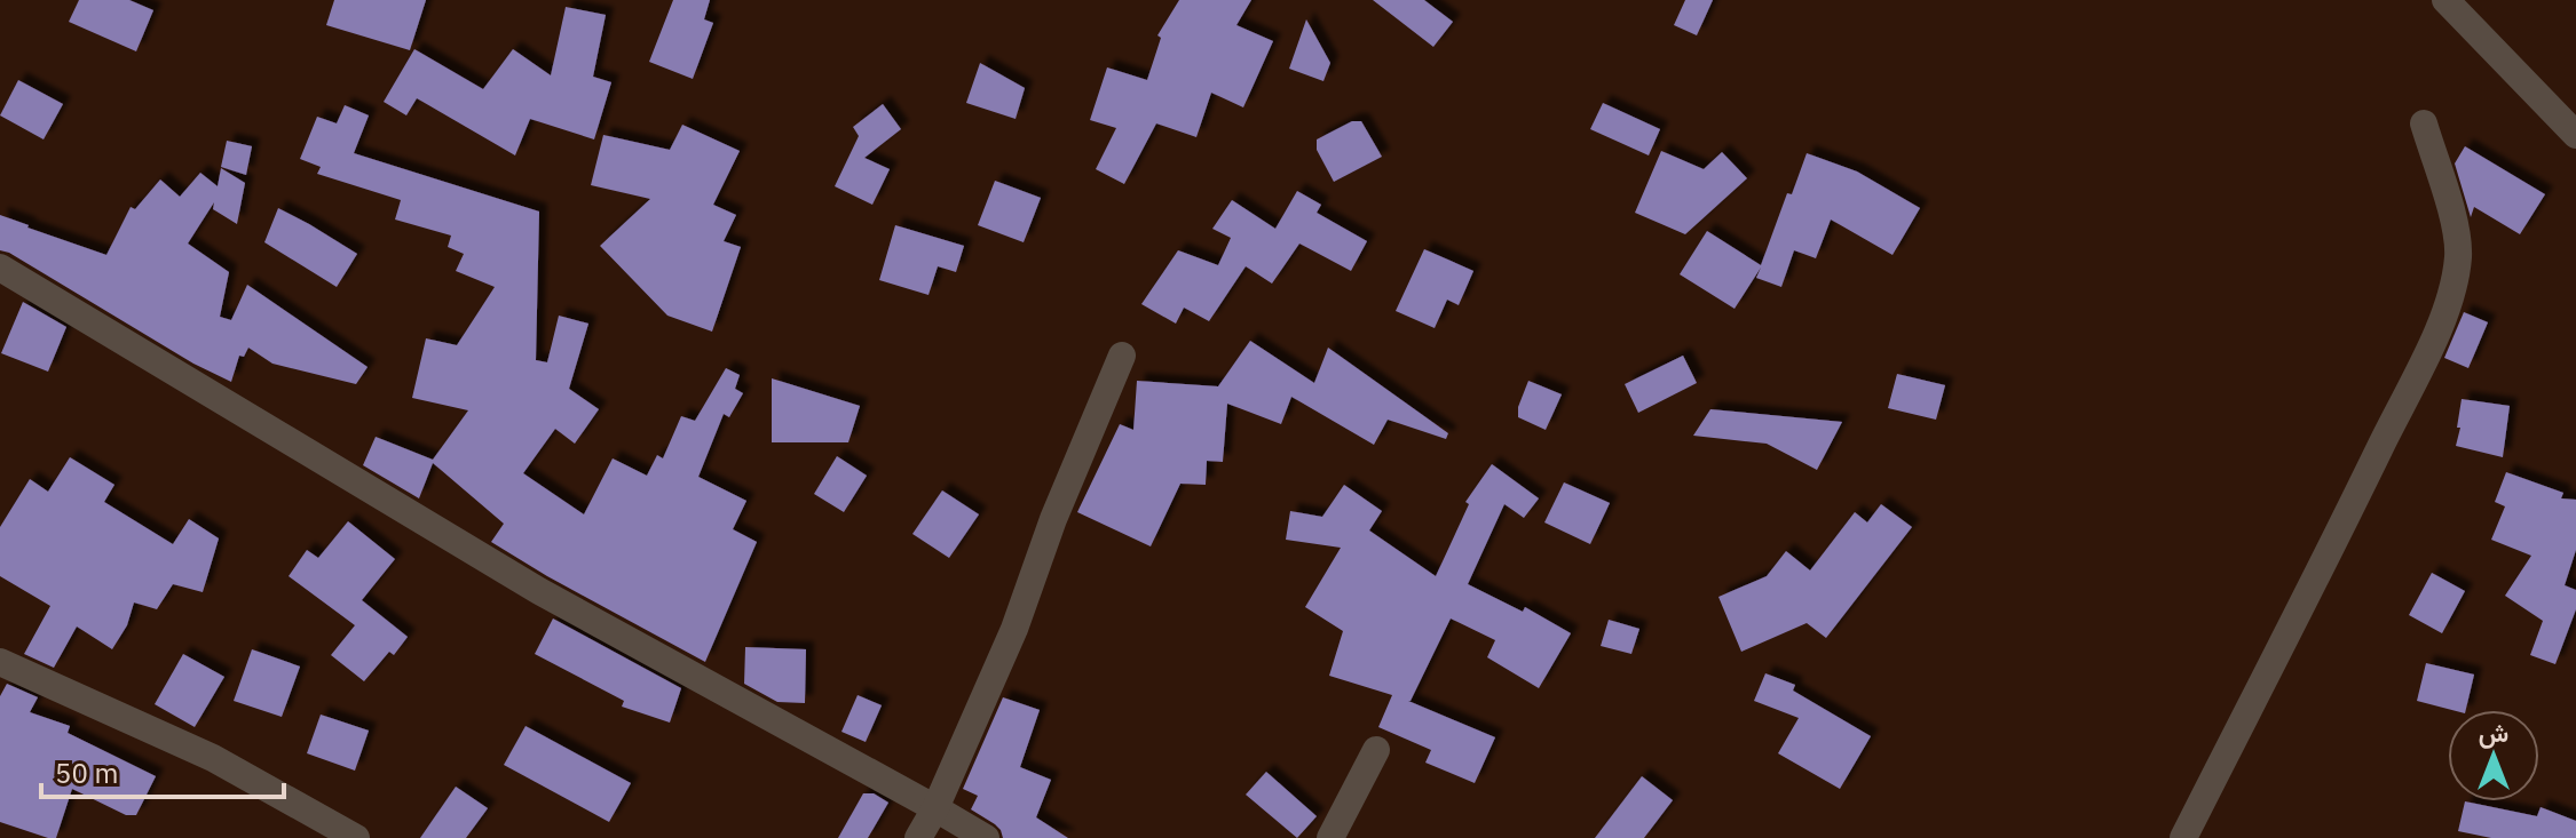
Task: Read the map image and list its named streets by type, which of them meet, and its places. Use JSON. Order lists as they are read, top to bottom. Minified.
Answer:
{"scale_bar":"50 m","north":"top"}
